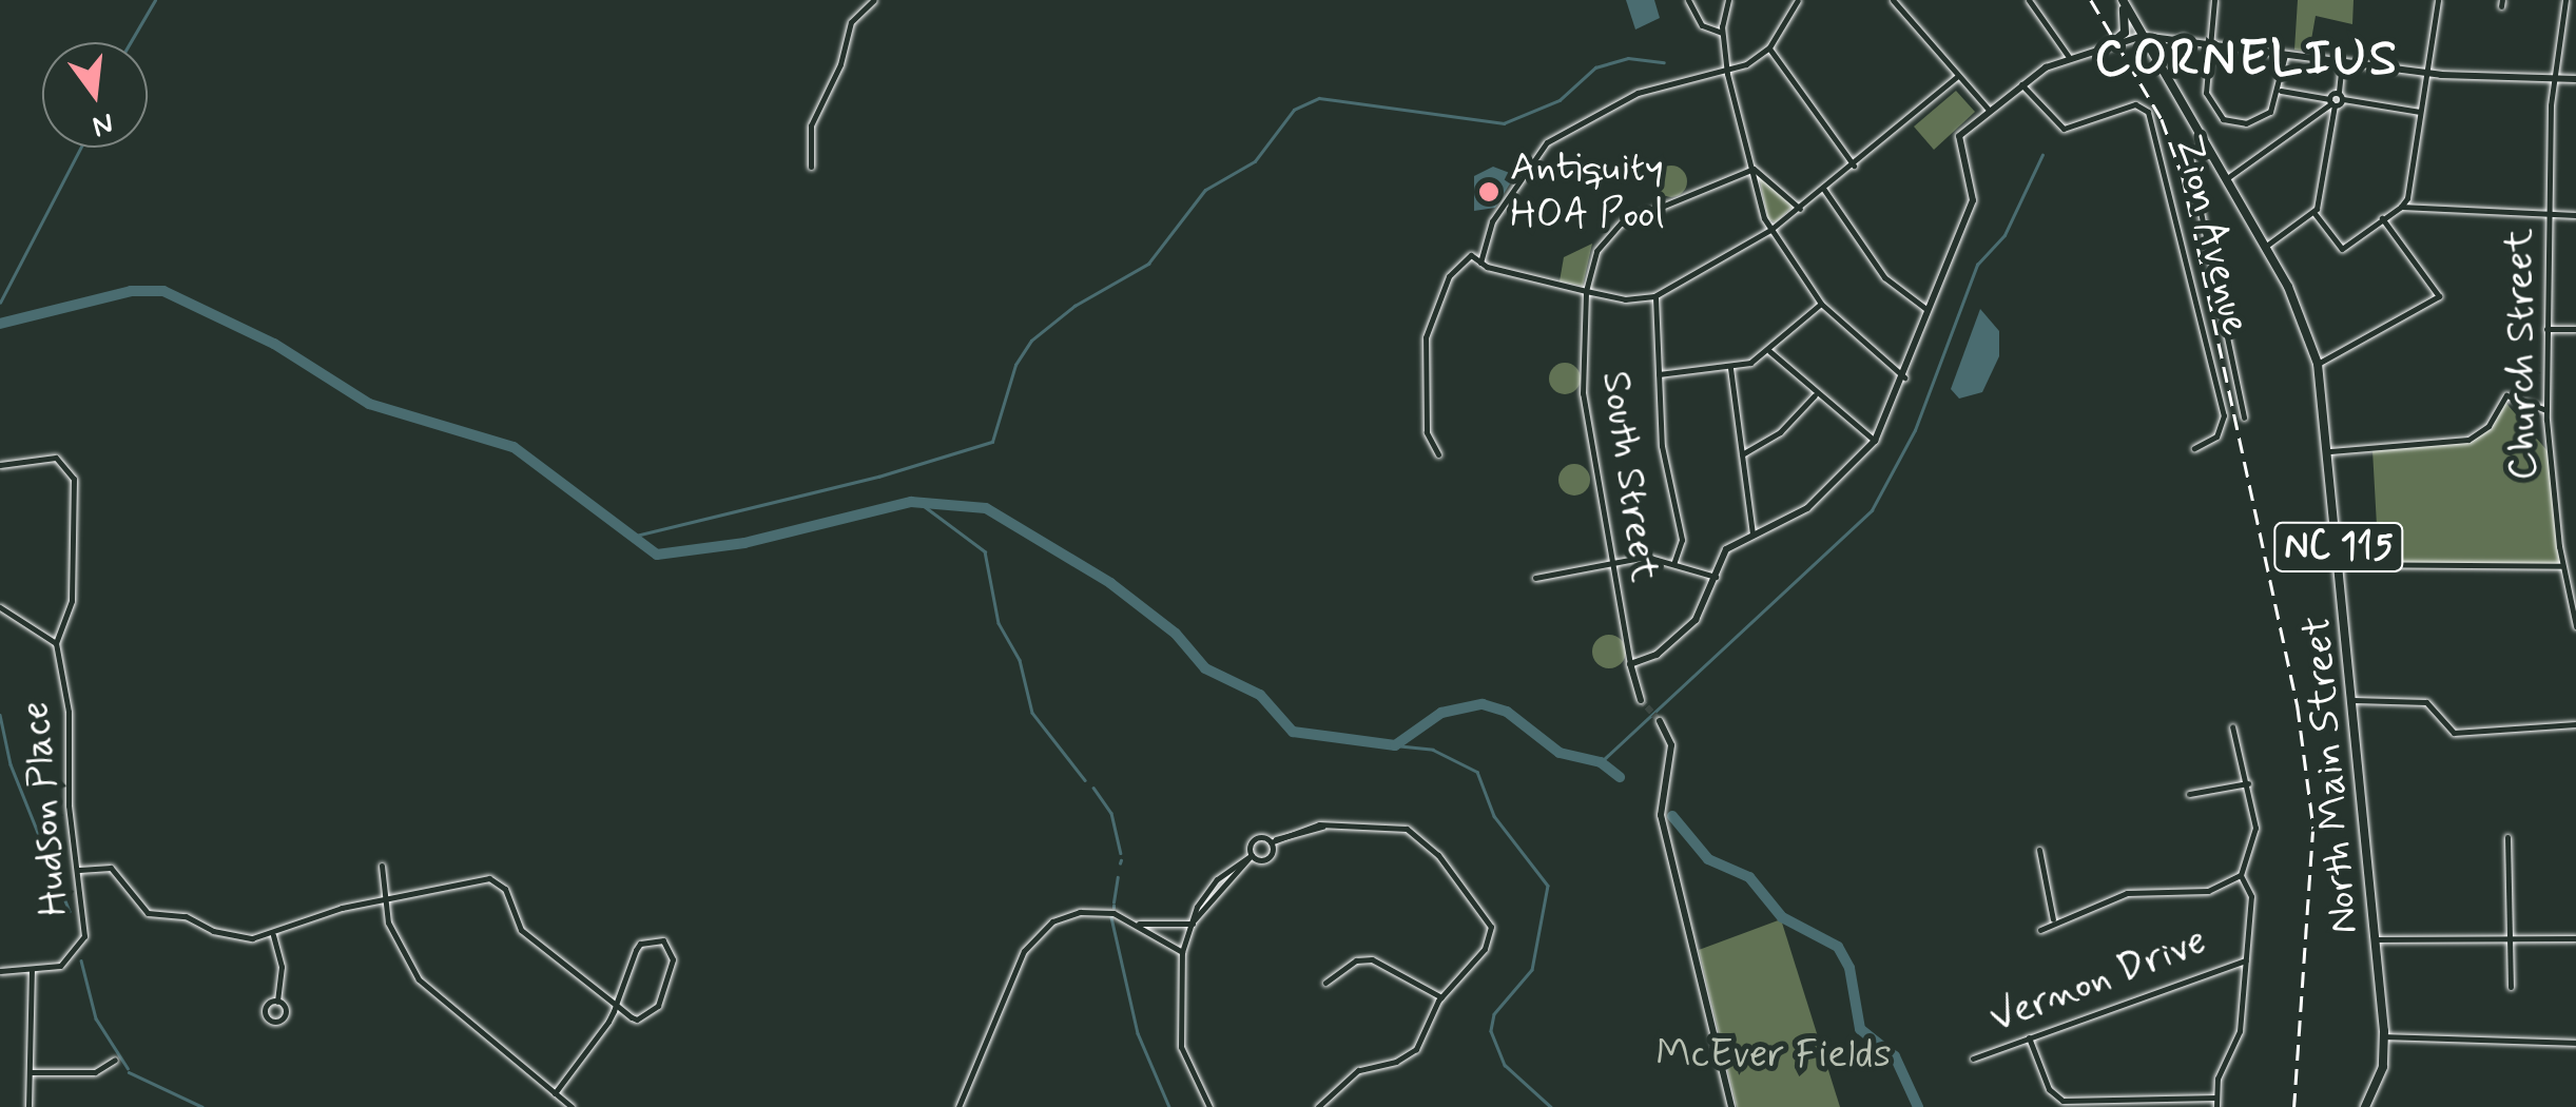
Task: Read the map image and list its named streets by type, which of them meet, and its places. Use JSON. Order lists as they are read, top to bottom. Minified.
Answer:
{"streets":{"main road":["NC 115","North Main Street"],"street":["Zion Avenue","Church Street","South Street","Hudson Place","Vernon Drive"]},"crossings":[["NC 115","North Main Street"]],"districts":["CORNELIUS"],"parks":["McEver Fields"],"places":["Antiquity HOA Pool"],"north":"bottom"}
